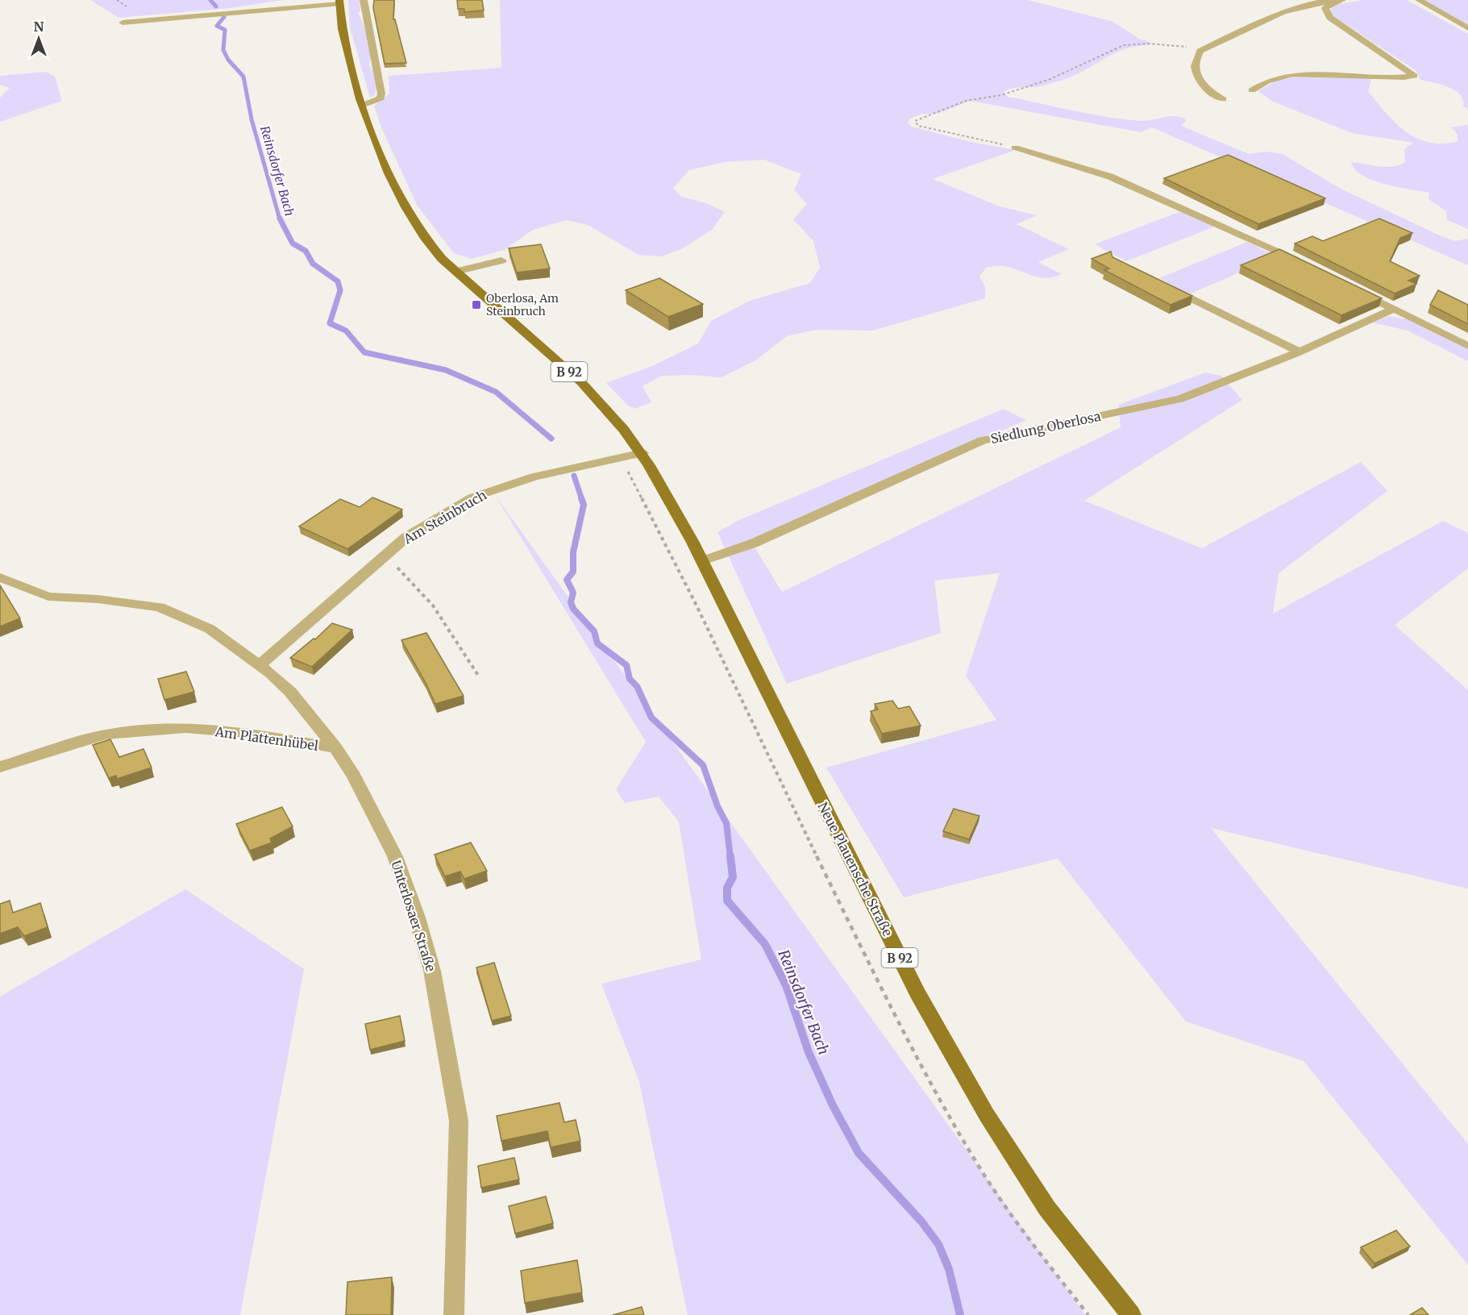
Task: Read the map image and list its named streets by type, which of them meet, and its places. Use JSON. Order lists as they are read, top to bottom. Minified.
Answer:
{"streets":{"main road":["B 92","Neue Plauensche Straße"],"street":["Siedlung Oberlosa","Am Steinbruch","Am Plattenhübel","Unterlosaer Straße"]},"crossings":[["B 92","Am Steinbruch"],["B 92","Neue Plauensche Straße"],["Siedlung Oberlosa","Neue Plauensche Straße"],["Am Steinbruch","Neue Plauensche Straße"],["Am Steinbruch","Unterlosaer Straße"],["Am Plattenhübel","Unterlosaer Straße"]],"water":["Reinsdorfer Bach"],"places":{"transit":["Oberlosa, Am Steinbruch"]},"north":"top"}
